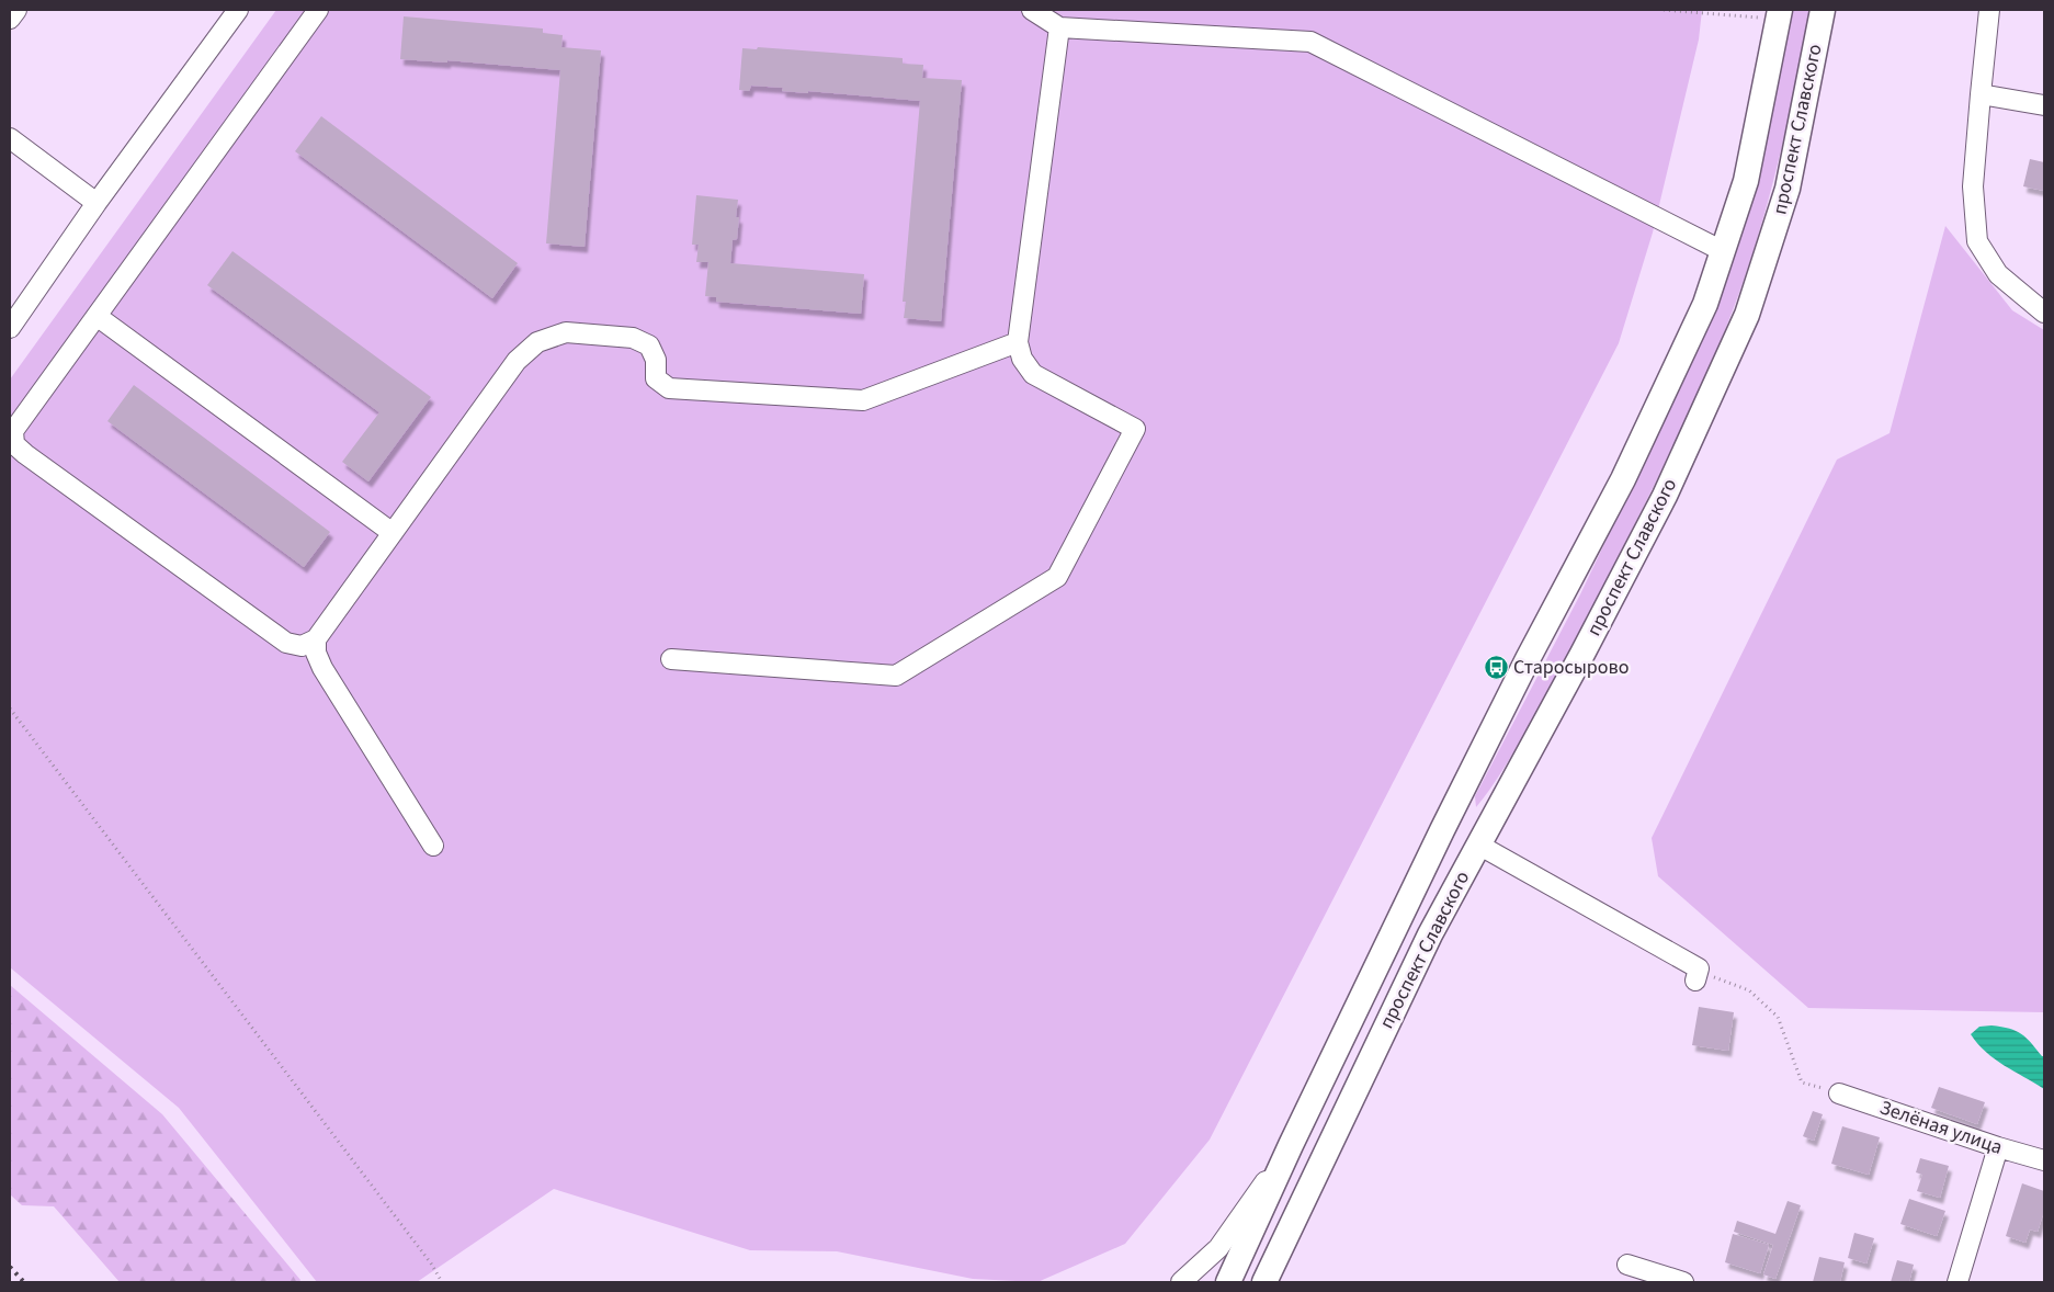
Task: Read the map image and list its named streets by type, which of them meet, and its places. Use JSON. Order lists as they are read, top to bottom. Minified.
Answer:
{"streets":{"main road":["проспект Славского"],"street":["Зелёная улица"]},"places":{"bus stop":["Старосырово"]}}
